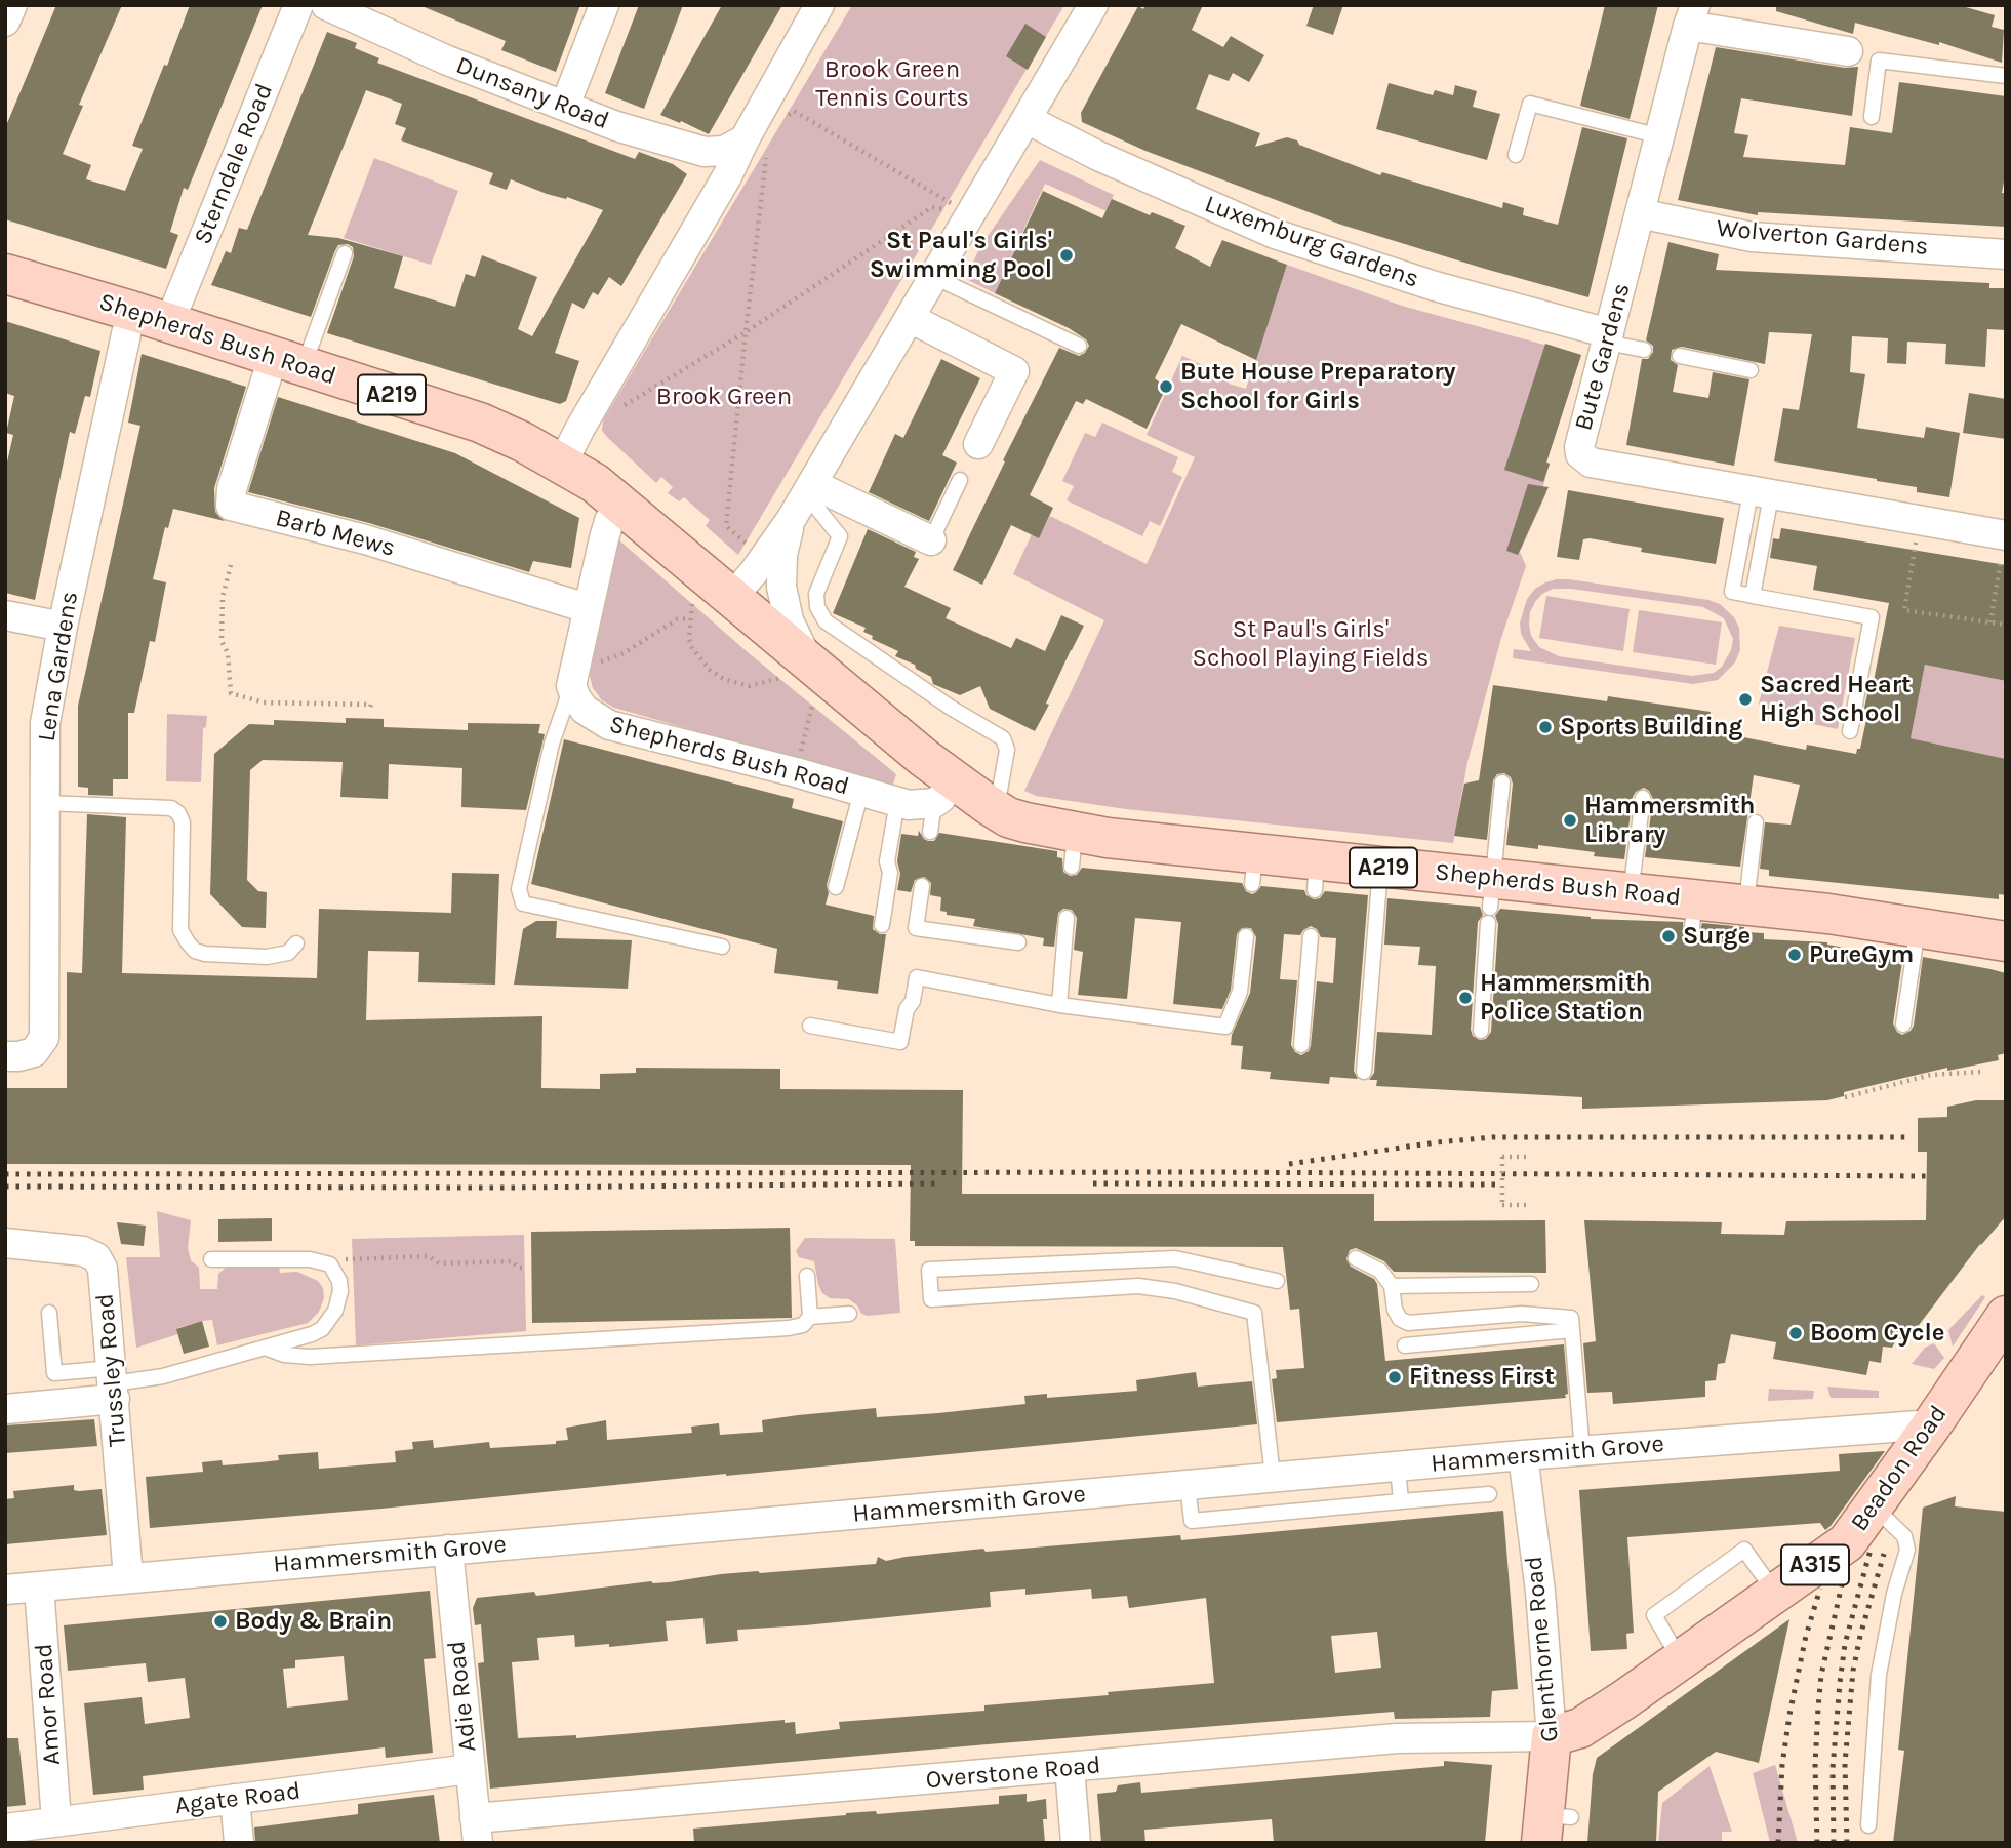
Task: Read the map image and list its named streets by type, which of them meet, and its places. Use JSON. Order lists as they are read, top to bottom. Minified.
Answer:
{"streets":{"main road":["Shepherds Bush Road","A219","Beadon Road","A315","Glenthorne Road"],"street":["Dunsany Road","Sterndale Road","Wolverton Gardens","Luxemburg Gardens","Bute Gardens","Barb Mews","Lena Gardens","Trussley Road","Hammersmith Grove","Adie Road","Amor Road","Overstone Road","Agate Road"]},"crossings":[["Sterndale Road","Shepherds Bush Road"],["Wolverton Gardens","Bute Gardens"],["Luxemburg Gardens","Bute Gardens"],["Shepherds Bush Road","A219"],["Shepherds Bush Road","Barb Mews"],["Shepherds Bush Road","Lena Gardens"],["Trussley Road","Hammersmith Grove"],["Hammersmith Grove","Beadon Road"],["Hammersmith Grove","Glenthorne Road"],["Hammersmith Grove","Adie Road"],["Hammersmith Grove","Amor Road"],["Beadon Road","Glenthorne Road"],["Beadon Road","Overstone Road"],["Glenthorne Road","Overstone Road"],["Adie Road","Overstone Road"],["Adie Road","Agate Road"],["Amor Road","Agate Road"]],"parks":["Brook Green Tennis Courts","Brook Green","St Paul's Girls' School Playing Fields"],"places":["St Paul's Girls' Swimming Pool","Bute House Preparatory School for Girls","Sacred Heart High School","Sports Building","Hammersmith Library","Surge","PureGym","Hammersmith Police Station","Boom Cycle","Fitness First","Body & Brain"]}
